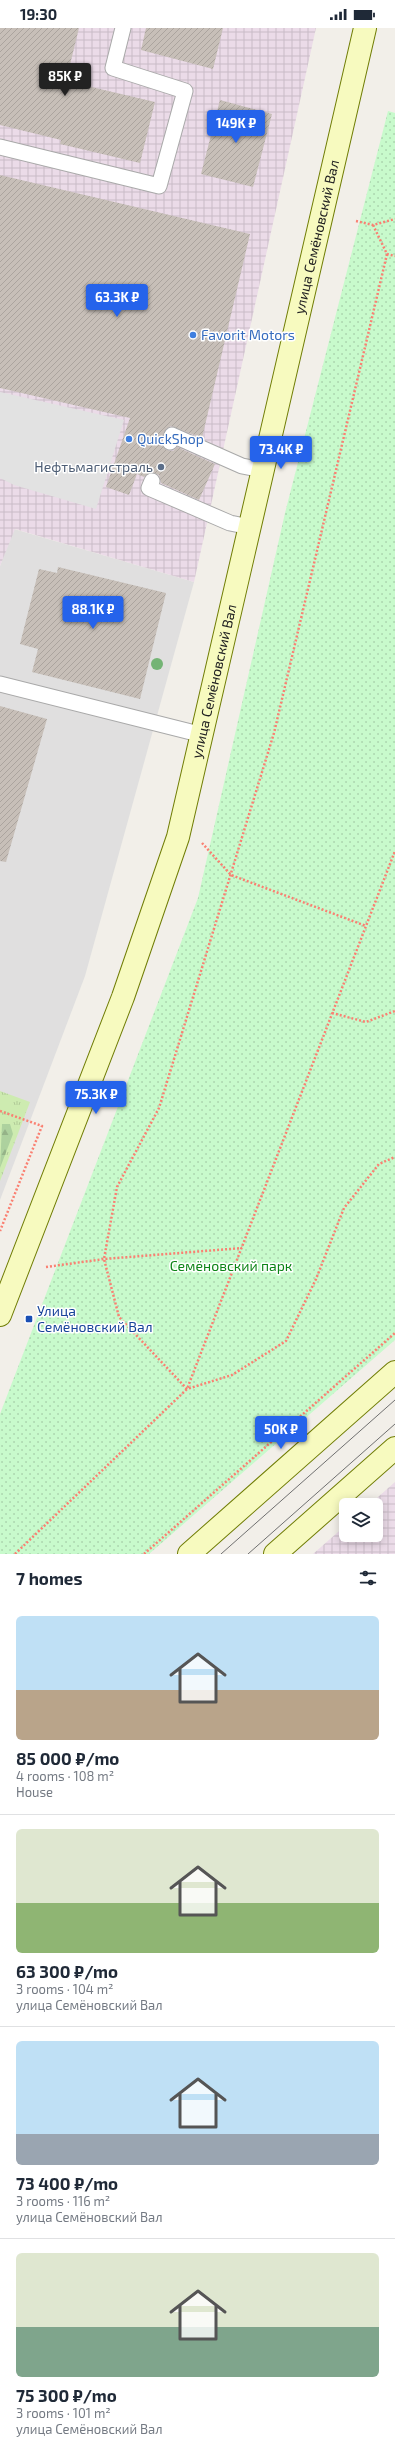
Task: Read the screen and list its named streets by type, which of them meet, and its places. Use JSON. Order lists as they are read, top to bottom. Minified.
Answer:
{"streets":{"street":["улица Семёновский Вал"]},"parks":["Семёновский парк"],"places":{"other":["Favorit Motors","QuickShop","Нефтьмагистраль"],"transit":["Улица Семёновский Вал"]},"page":{"status":"19:30","price":["85K ₽","149K ₽","63.3K ₽","73.4K ₽","88.1K ₽","75.3K ₽","50K ₽"],"heading":"7 homes","list":[{"name":"85 000 ₽/mo","note":"4 rooms · 108 m² · House"},{"name":"63 300 ₽/mo","note":"3 rooms · 104 m² · улица Семёновский Вал"},{"name":"73 400 ₽/mo","note":"3 rooms · 116 m² · улица Семёновский Вал"},{"name":"75 300 ₽/mo","note":"3 rooms · 101 m² · улица Семёновский Вал"}]}}
